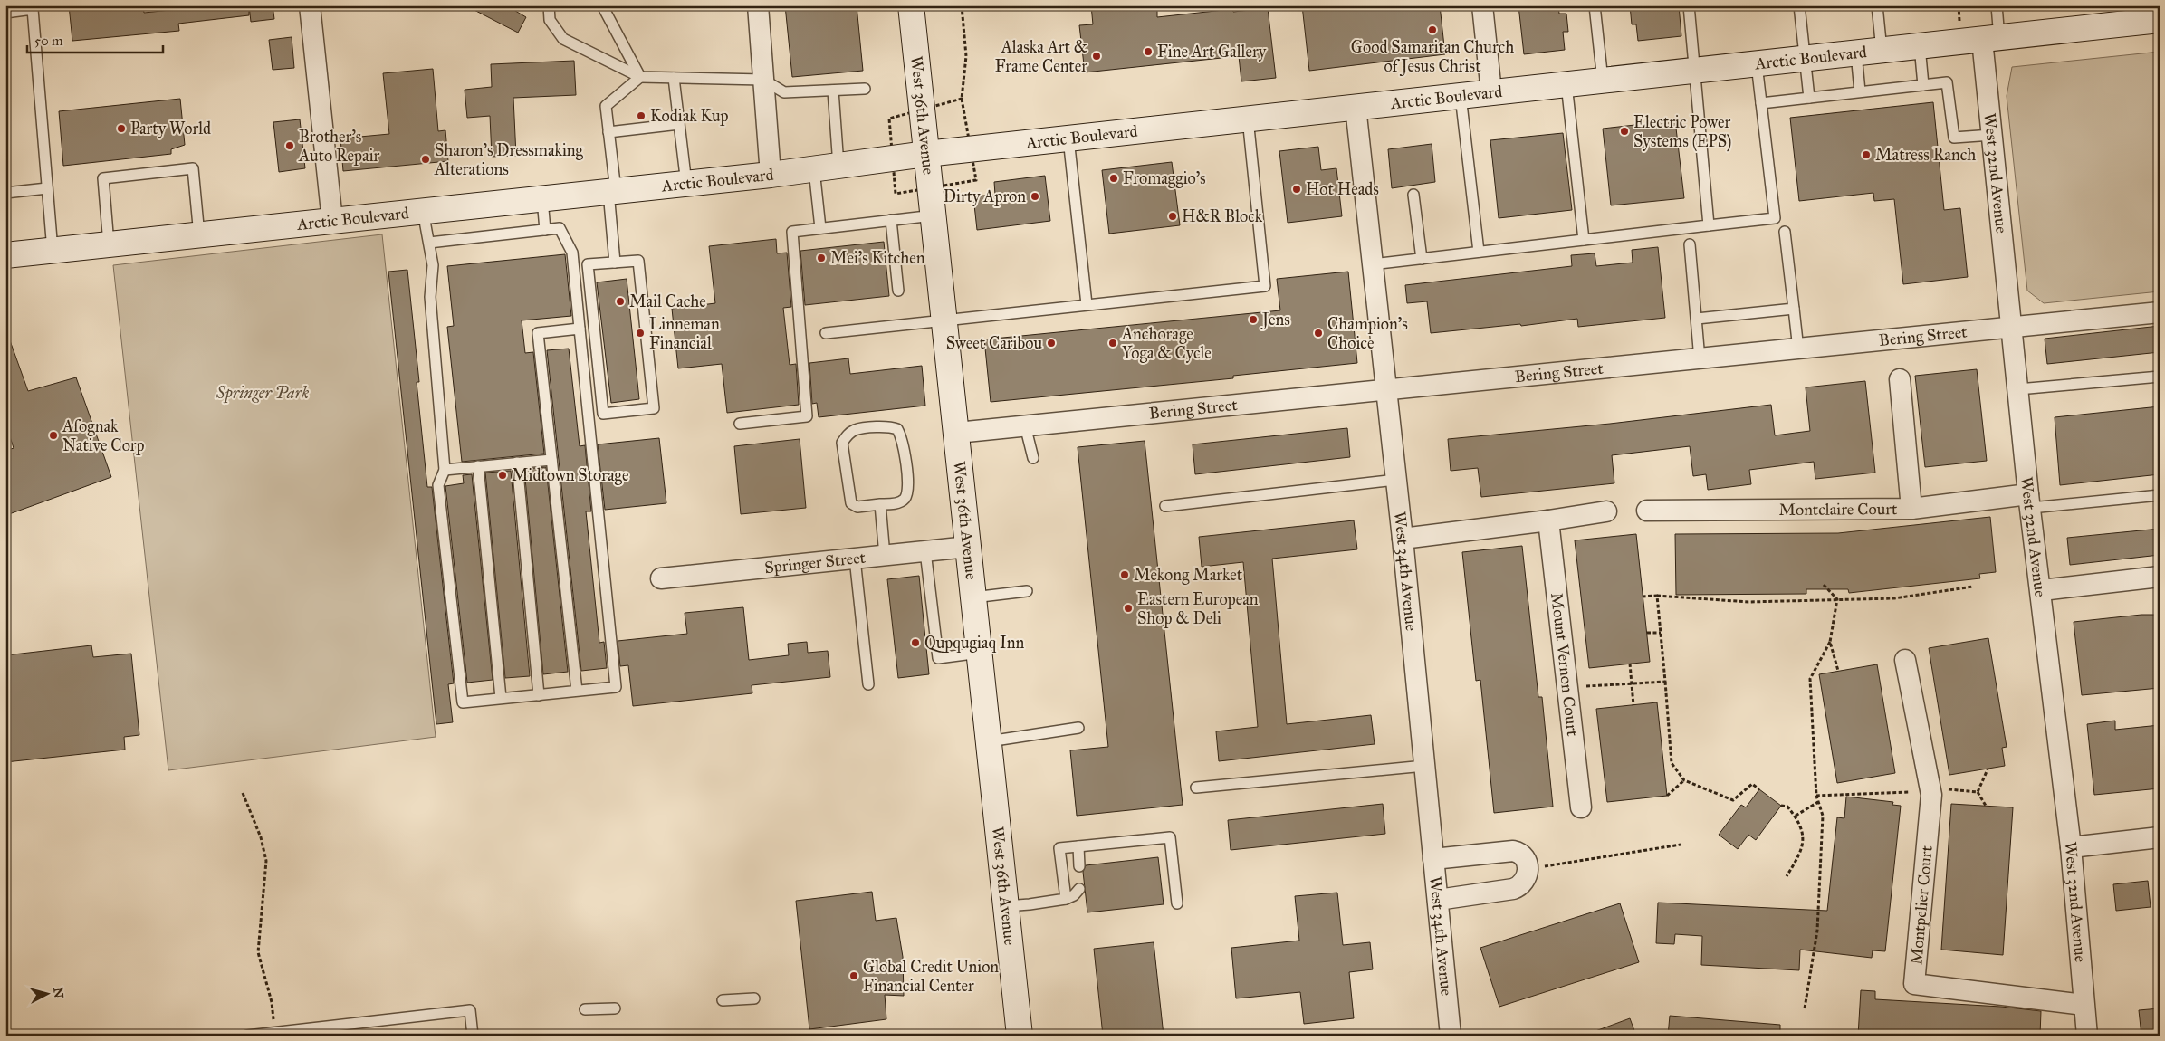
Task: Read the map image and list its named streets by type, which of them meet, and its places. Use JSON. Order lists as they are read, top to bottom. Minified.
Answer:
{"streets":{"main road":["Arctic Boulevard","West 36th Avenue"],"street":["West 32nd Avenue","Bering Street","Montclaire Court","Springer Street","West 34th Avenue","Mount Vernon Court","Montpelier Court"]},"crossings":[["Arctic Boulevard","West 36th Avenue"],["Arctic Boulevard","West 32nd Avenue"],["Arctic Boulevard","West 34th Avenue"],["West 36th Avenue","Bering Street"],["West 36th Avenue","Springer Street"],["West 32nd Avenue","Bering Street"],["West 32nd Avenue","Montclaire Court"],["West 32nd Avenue","Montpelier Court"],["Bering Street","West 34th Avenue"]],"parks":["Springer Park"],"places":["Good Samaritan Church of Jesus Christ","Fine Art Gallery","Alaska Art & Frame Center","Kodiak Kup","Party World","Electric Power Systems (EPS)","Brother's Auto Repair","Matress Ranch","Sharon's Dressmaking Alterations","Fromaggio's","Hot Heads","Dirty Apron","H&R Block","Mei’s Kitchen","Mail Cache","Jens","Linneman Financial","Champion's Choice","Sweet Caribou","Anchorage Yoga & Cycle","Afognak Native Corp","Midtown Storage","Mekong Market","Eastern European Shop & Deli","Qupqugiaq Inn","Global Credit Union Financial Center"],"scale_bar":"50 m","north":"right"}
